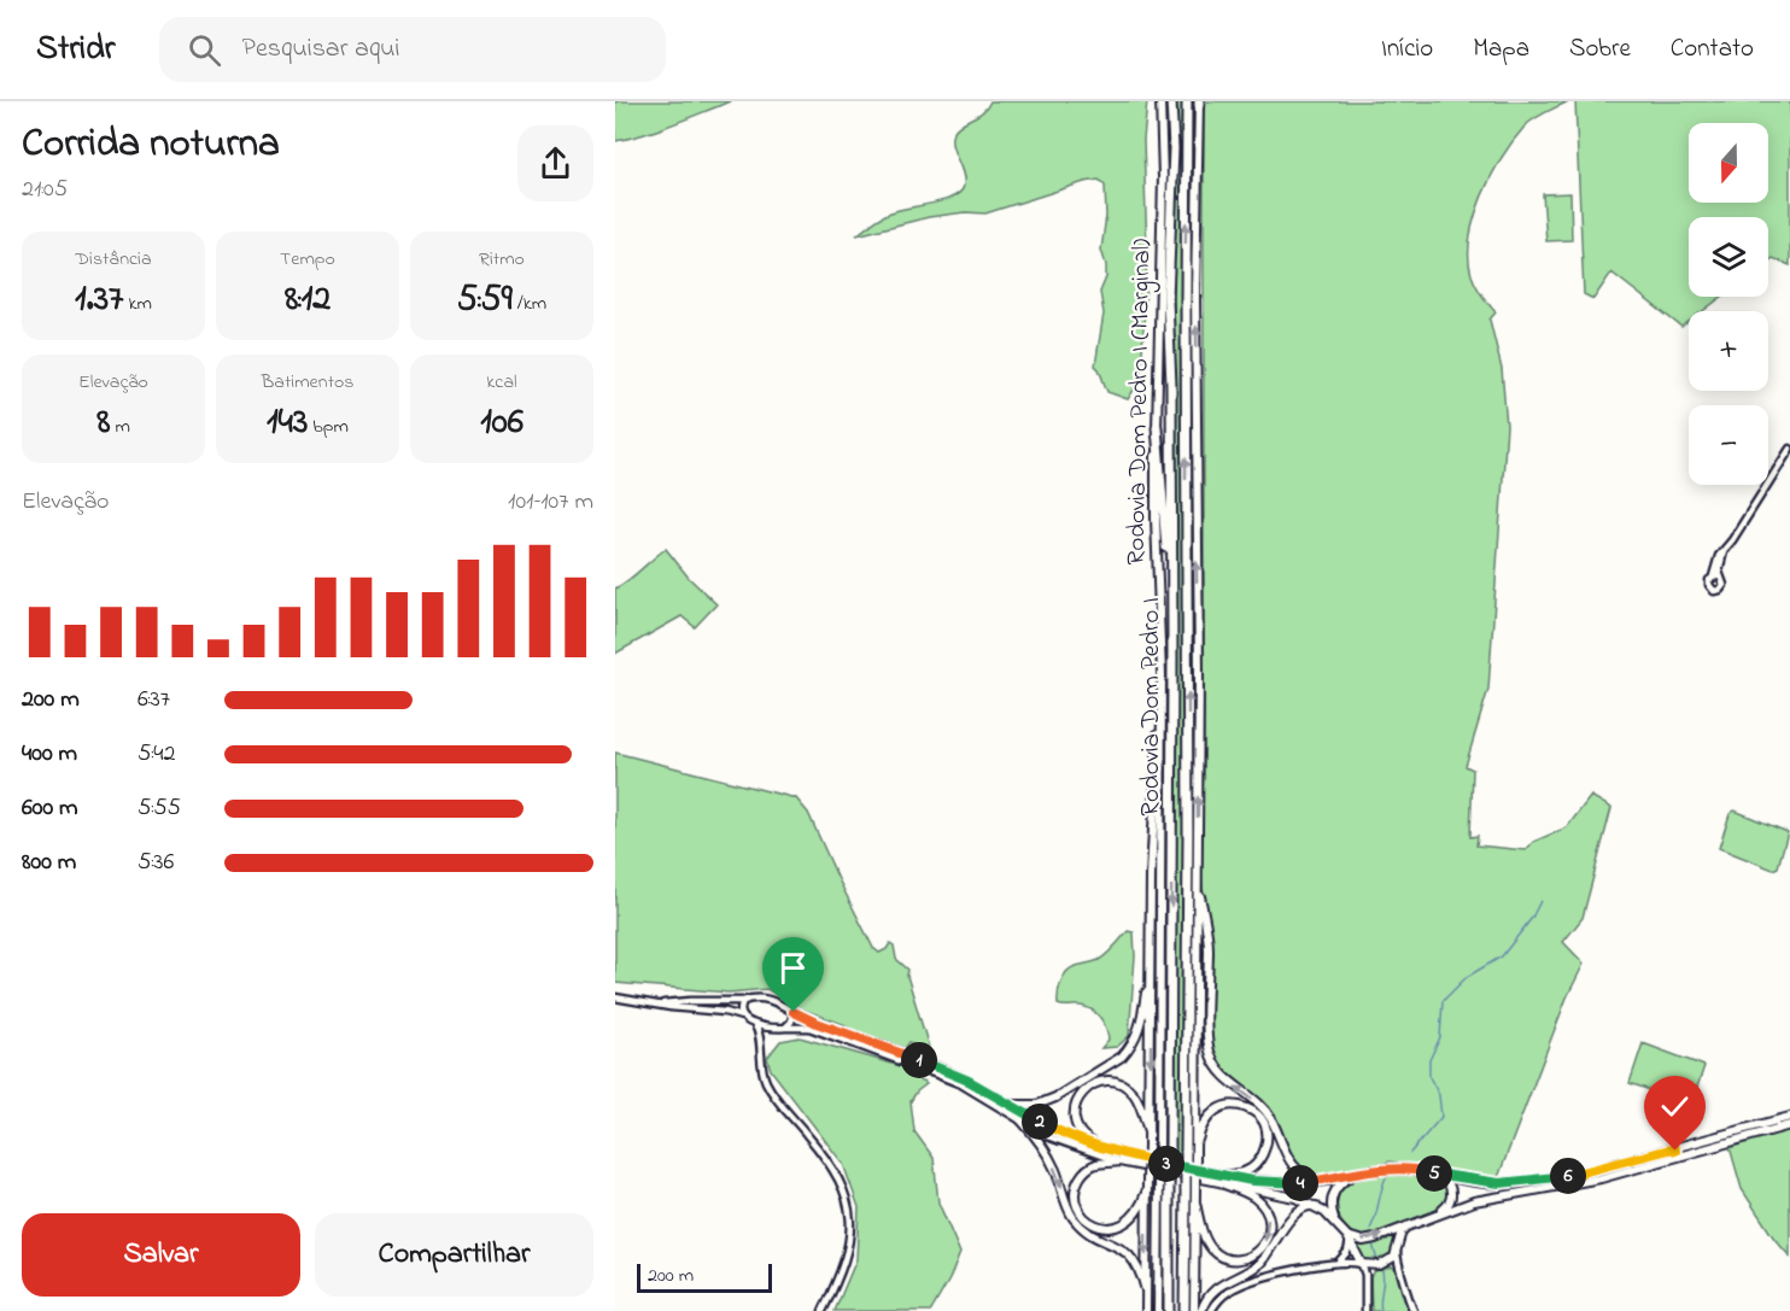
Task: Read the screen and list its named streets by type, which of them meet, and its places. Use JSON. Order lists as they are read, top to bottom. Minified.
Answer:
{"streets":{"highway":["Rodovia Dom Pedro I"],"main road":["Rodovia Dom Pedro I (Marginal)"]},"scale_bar":"200 m","north":"bottom","page":{"header":"Stridr","search":"Pesquisar aqui","nav":["Início","Mapa","Sobre","Contato"],"heading":["Corrida noturna","21:05"],"map_buttons":["+","−"],"stats":[["Distância","1.37 km"],["Tempo","8:12"],["Ritmo","5:59 /km"],["Elevação","8 m"],["Batimentos","143 bpm"],["kcal","106"]],"chart":["Elevação","101–107 m"],"list":[{"name":"200 m","note":"6:37"},{"name":"400 m","note":"5:42"},{"name":"600 m","note":"5:55"},{"name":"800 m","note":"5:36"}],"pins":["1","2","3","5","6","4"],"buttons":["Salvar","Compartilhar"],"scale":"200 m"}}
